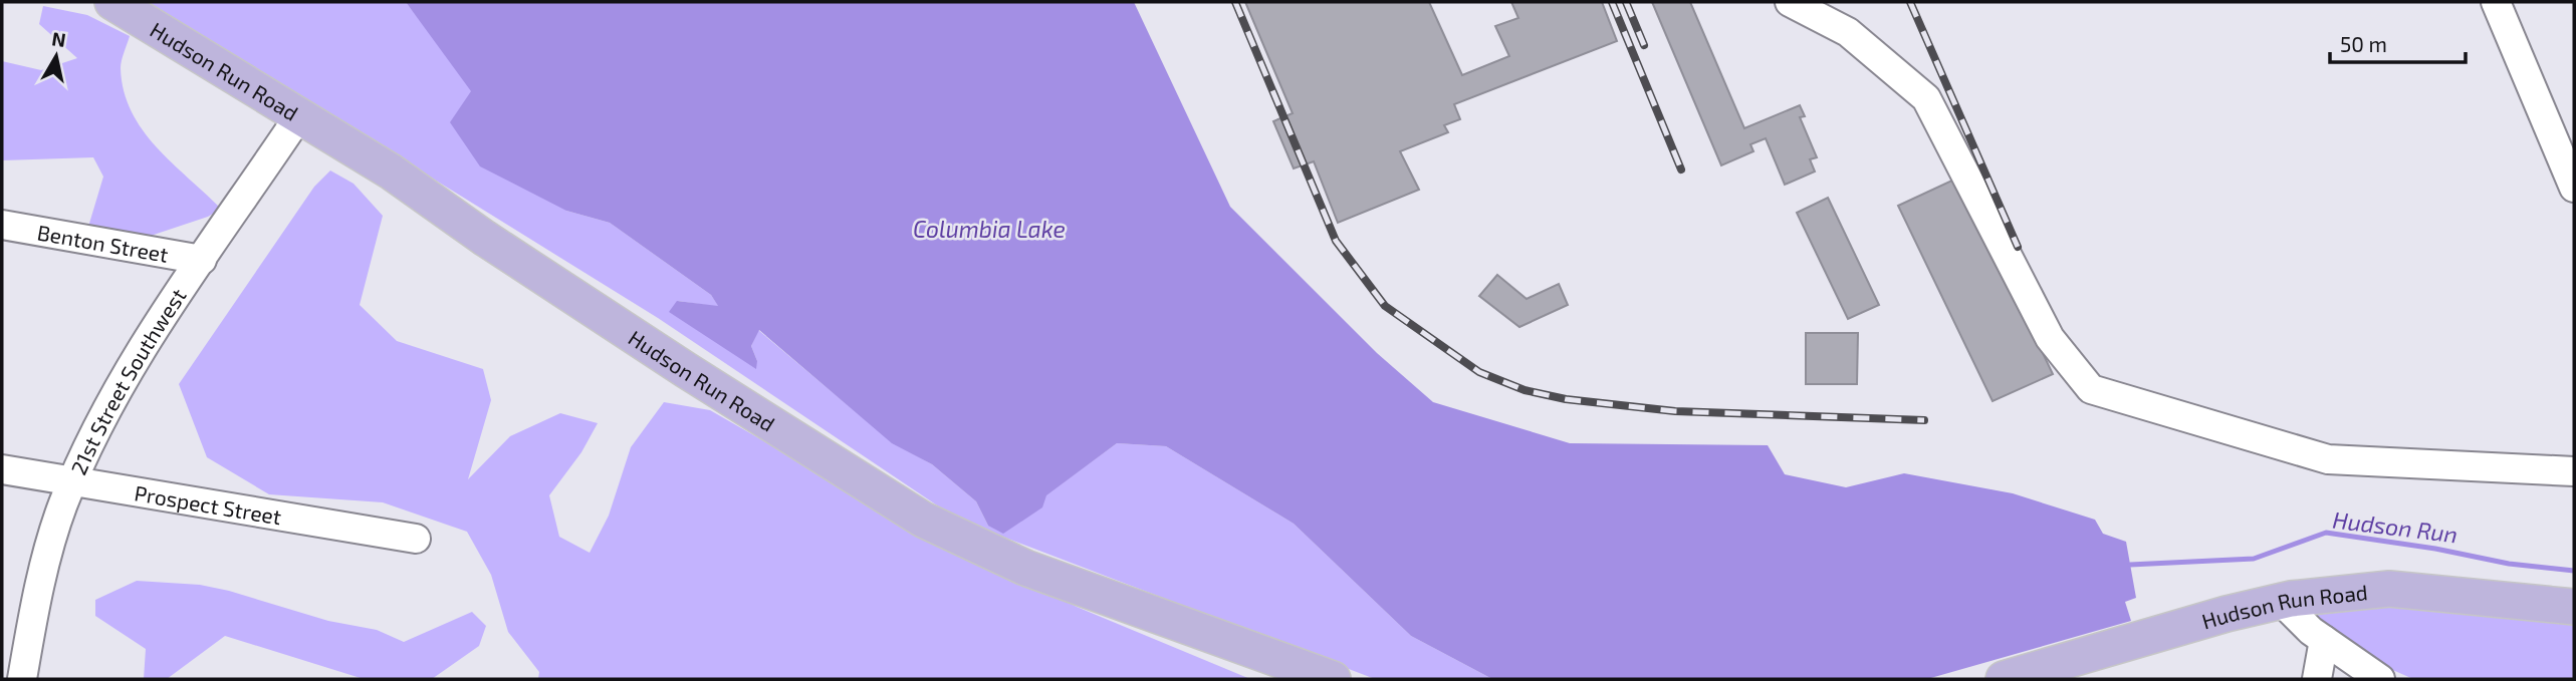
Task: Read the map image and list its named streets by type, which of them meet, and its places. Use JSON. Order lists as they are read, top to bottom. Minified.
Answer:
{"streets":{"main road":["Hudson Run Road"],"street":["Benton Street","21st Street Southwest","Prospect Street"]},"crossings":[["Hudson Run Road","21st Street Southwest"],["Benton Street","21st Street Southwest"],["21st Street Southwest","Prospect Street"]],"water":["Columbia Lake","Hudson Run"],"scale_bar":"50 m","north":"top"}
